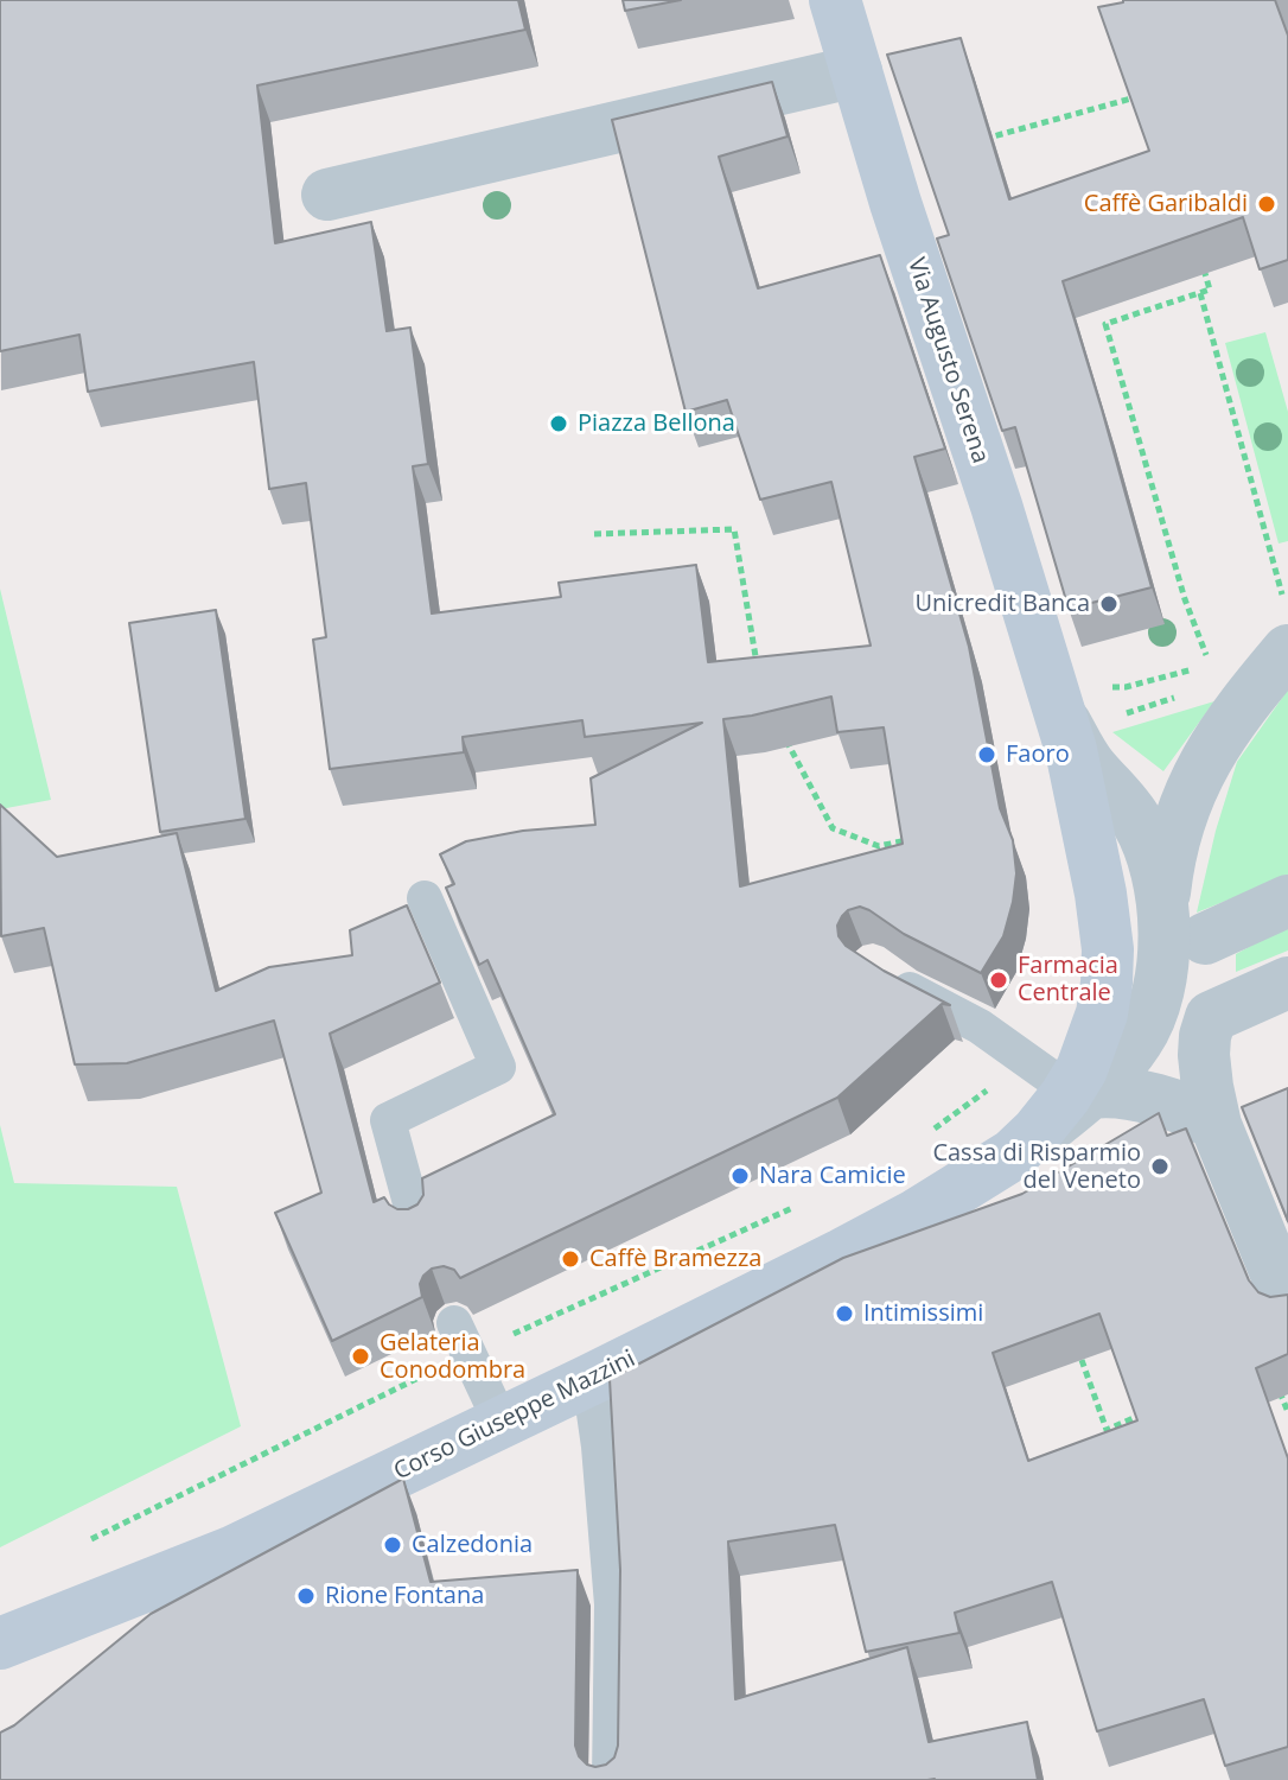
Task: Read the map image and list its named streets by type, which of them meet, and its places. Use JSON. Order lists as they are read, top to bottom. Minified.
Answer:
{"streets":{"main road":["Via Augusto Serena","Corso Giuseppe Mazzini"]},"crossings":[["Via Augusto Serena","Corso Giuseppe Mazzini"]],"places":["Caffè Garibaldi","Piazza Bellona","Unicredit Banca","Faoro","Farmacia Centrale","Cassa di Risparmio del Veneto","Nara Camicie","Caffè Bramezza","Intimissimi","Gelateria Conodombra","Calzedonia","Rione Fontana"]}
